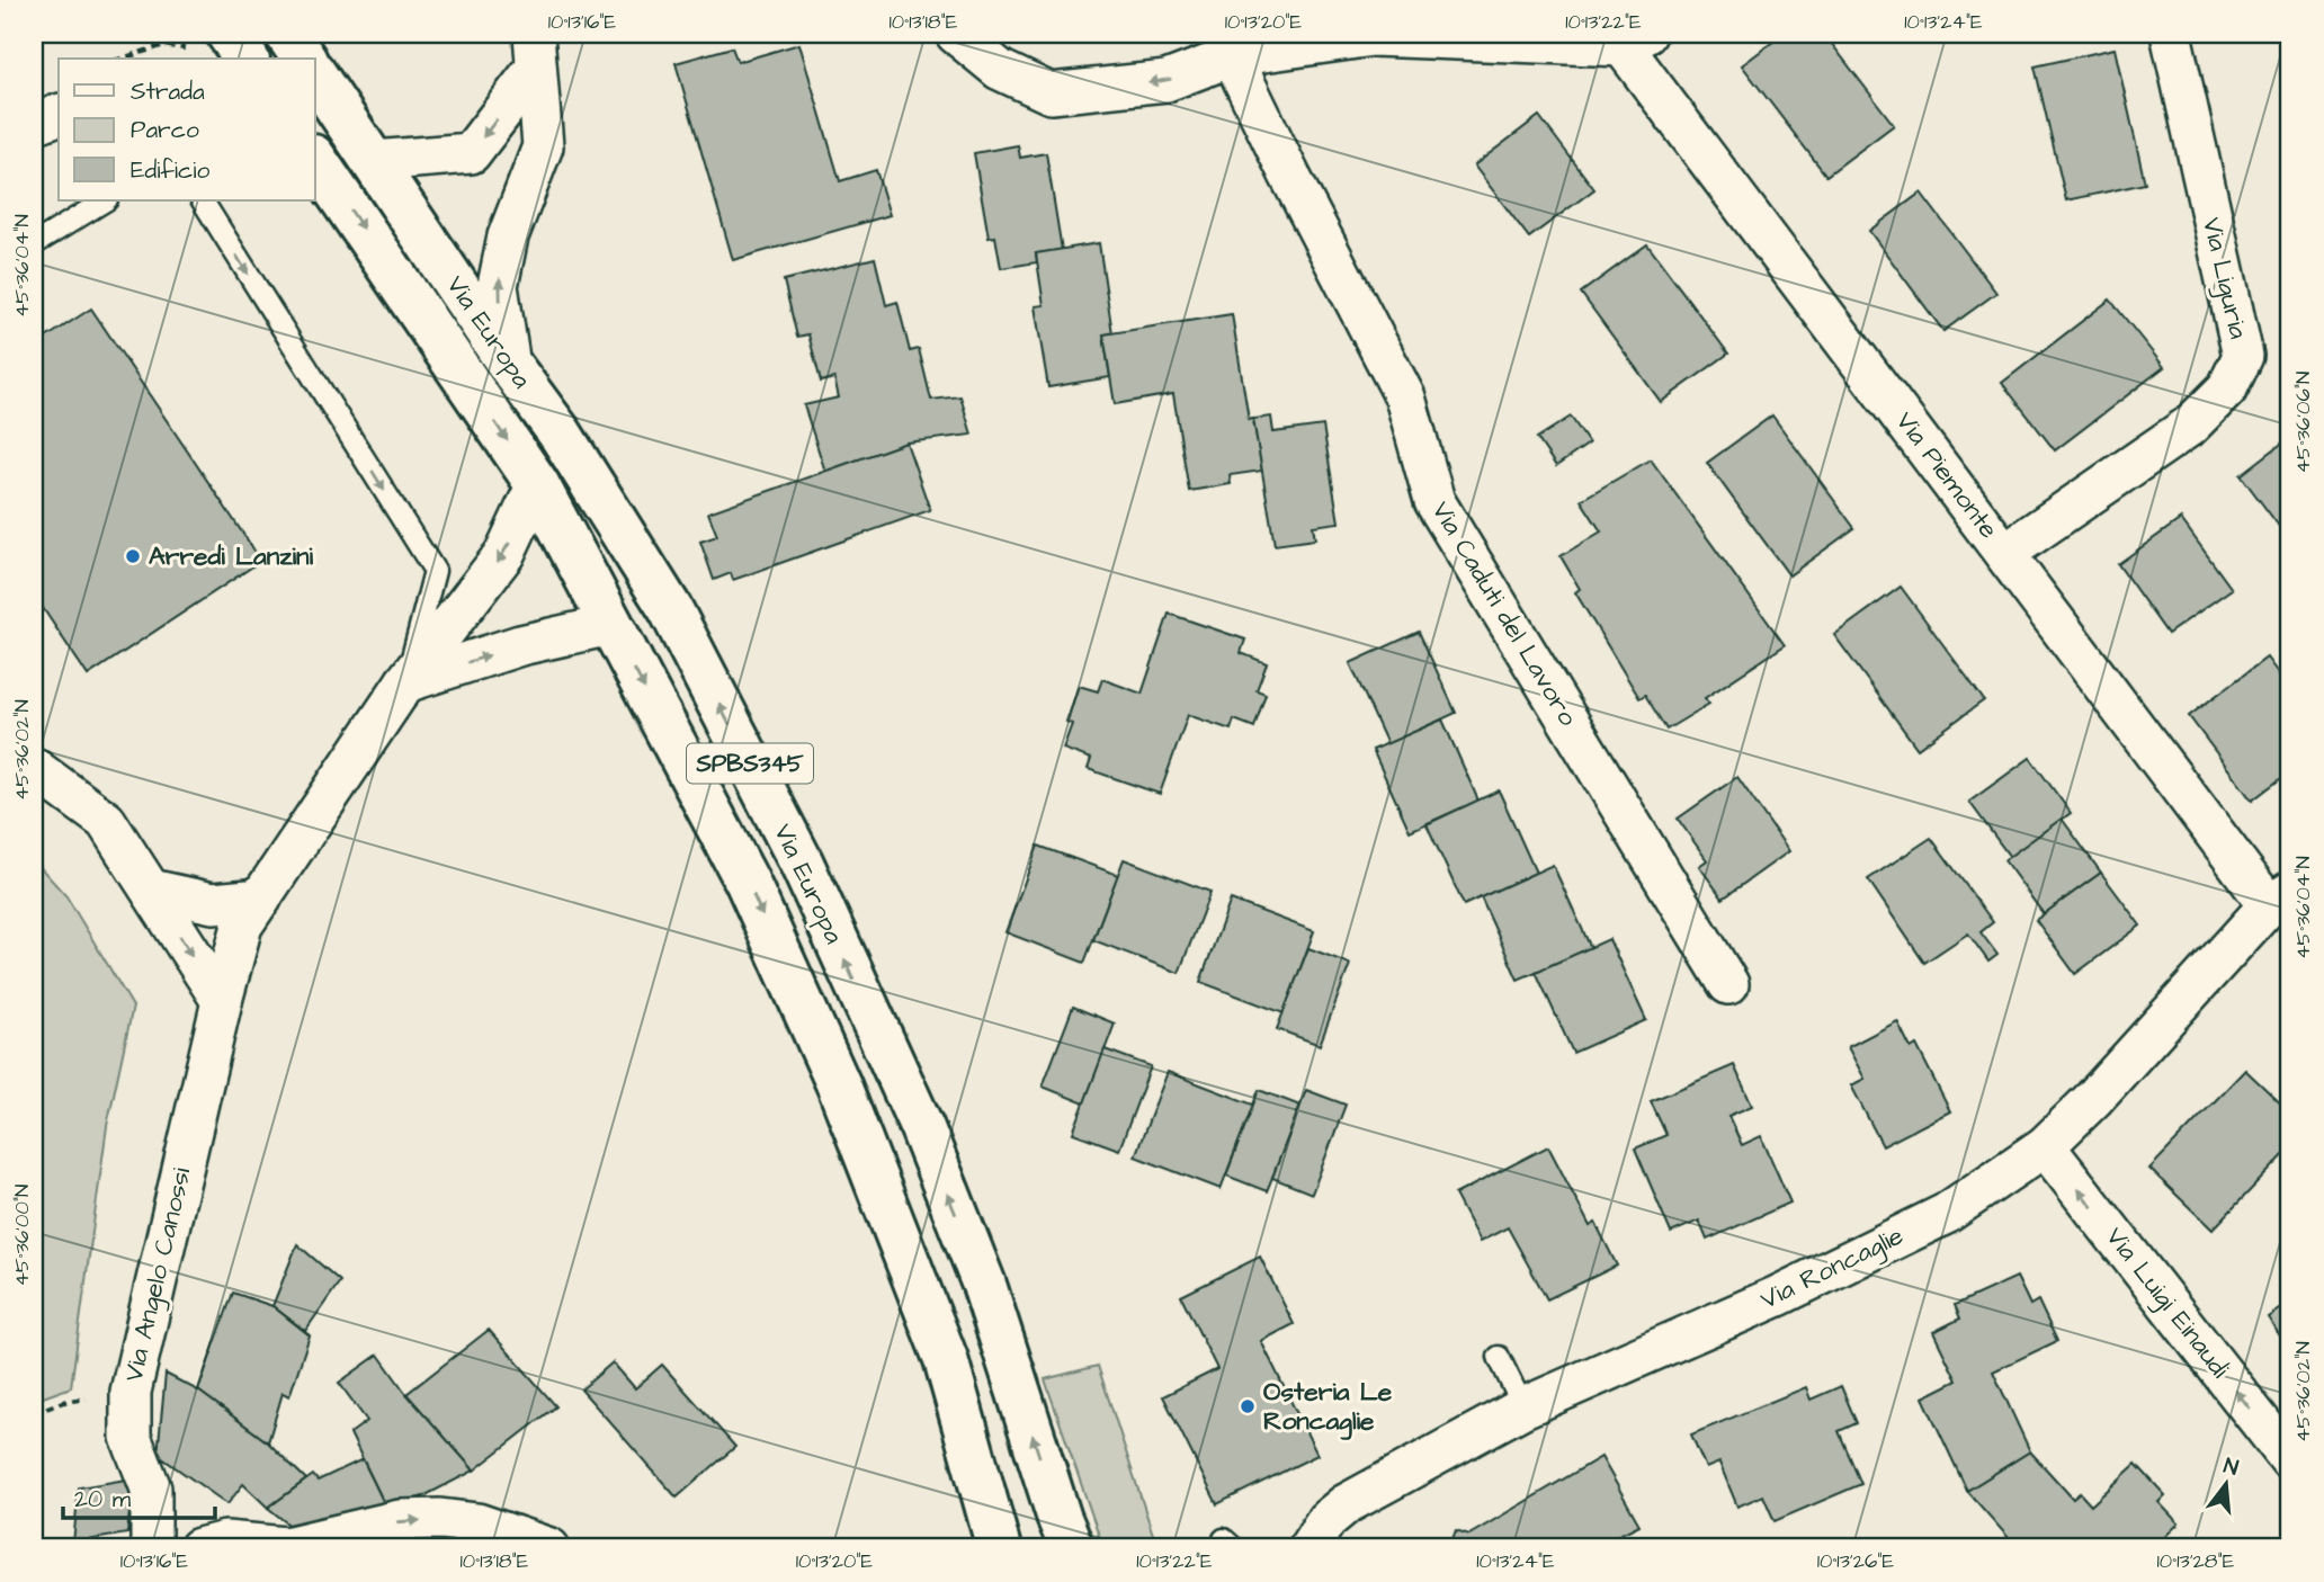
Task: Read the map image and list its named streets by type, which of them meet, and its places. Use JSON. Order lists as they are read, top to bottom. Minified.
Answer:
{"streets":{"main road":["Via Europa","SPBS345"],"street":["Via Liguria","Via Piemonte","Via Caduti del Lavoro","Via Roncaglie","Via Angelo Canossi","Via Luigi Einaudi"]},"crossings":[["Via Liguria","Via Piemonte"],["Via Europa","Via Angelo Canossi"],["Via Piemonte","Via Roncaglie"],["Via Roncaglie","Via Luigi Einaudi"]],"one_way":["Via Luigi Einaudi"],"places":["Arredi Lanzini","Osteria Le Roncaglie"],"legend":["Strada","Parco","Edificio"],"scale_bar":"20 m","north":"top","coordinates":["10°13'16\"E","10°13'18\"E","10°13'20\"E","10°13'22\"E","10°13'24\"E","45°36'04\"N","45°36'06\"N","45°36'02\"N","45°36'00\"N","10°13'26\"E","10°13'28\"E"]}
